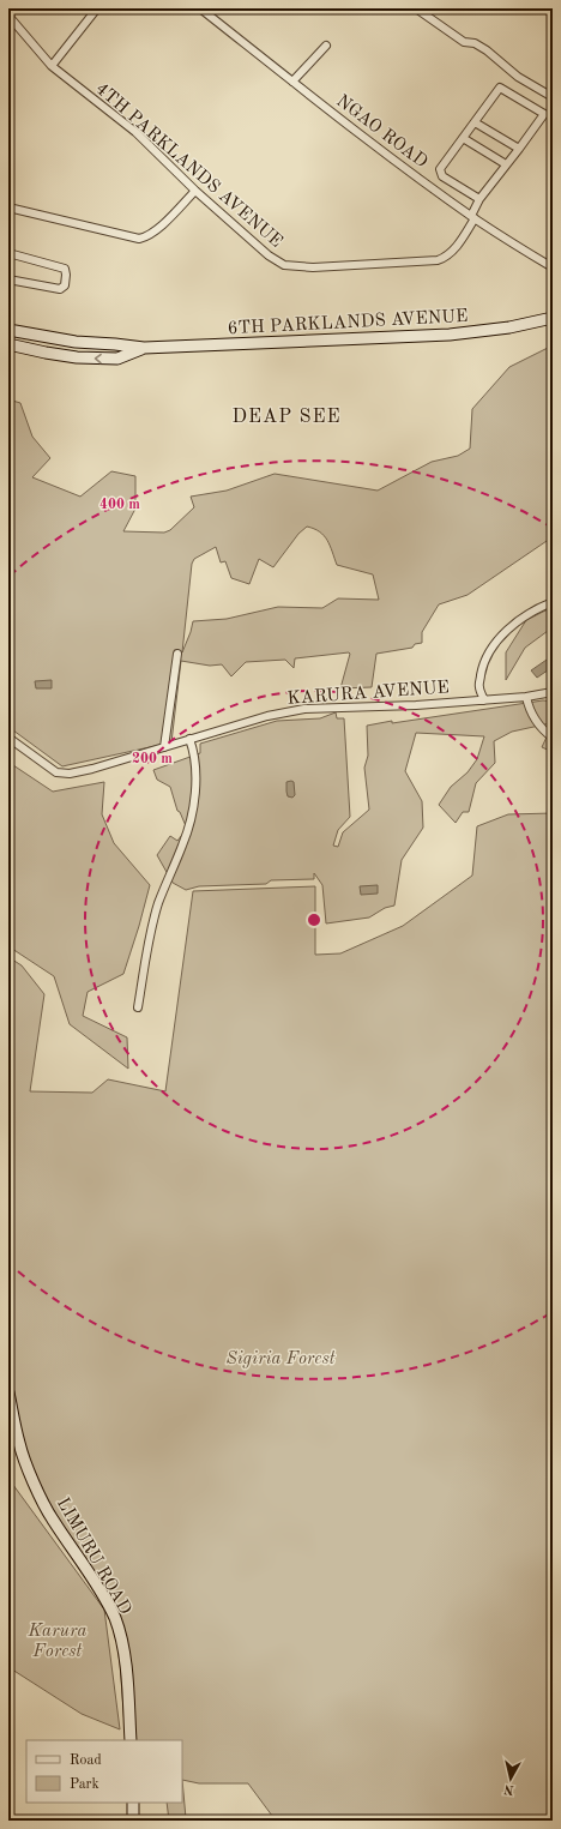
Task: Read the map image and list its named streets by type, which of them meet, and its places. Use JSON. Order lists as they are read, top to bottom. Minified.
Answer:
{"streets":{"street":["NGAO ROAD","4TH PARKLANDS AVENUE","6TH PARKLANDS AVENUE","KARURA AVENUE","LIMURU ROAD"]},"crossings":[["NGAO ROAD","4TH PARKLANDS AVENUE"]],"districts":["DEAP SEE"],"parks":["Sigiria Forest","Karura Forest"],"legend":["Road","Park"],"north":"bottom","rings":["400 m","200 m"]}
